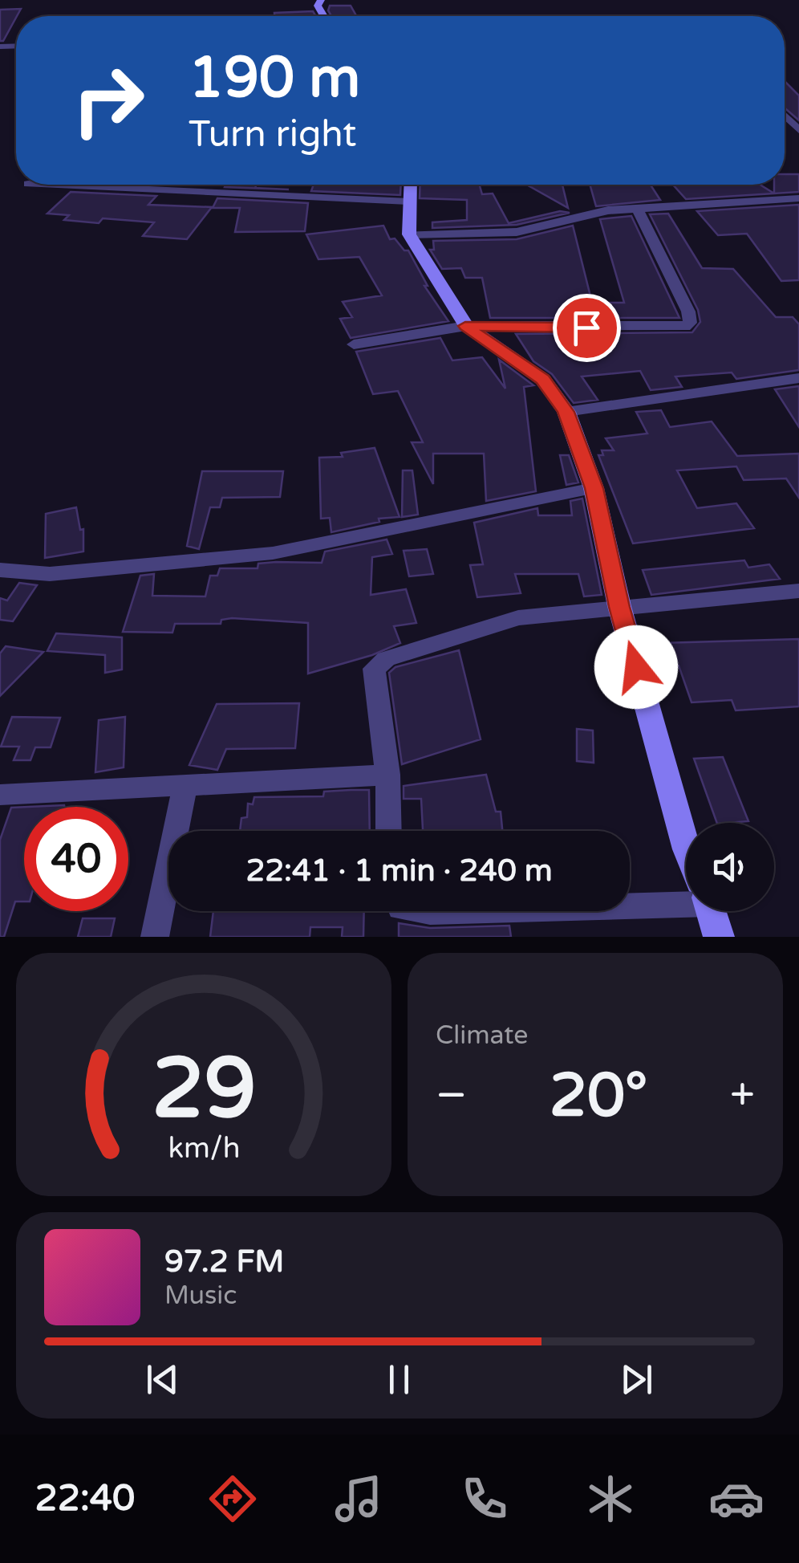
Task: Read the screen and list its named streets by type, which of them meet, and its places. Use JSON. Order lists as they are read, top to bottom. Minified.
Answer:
{"page":{"turn":["190 m","Turn right"],"limit":"40","trip":"22:41 · 1 min · 240 m","tile":"Climate","heat":["−","20°","+"],"song":["97.2 FM","Music"],"tabs":"22:40","gauge":["29","km/h"]}}
